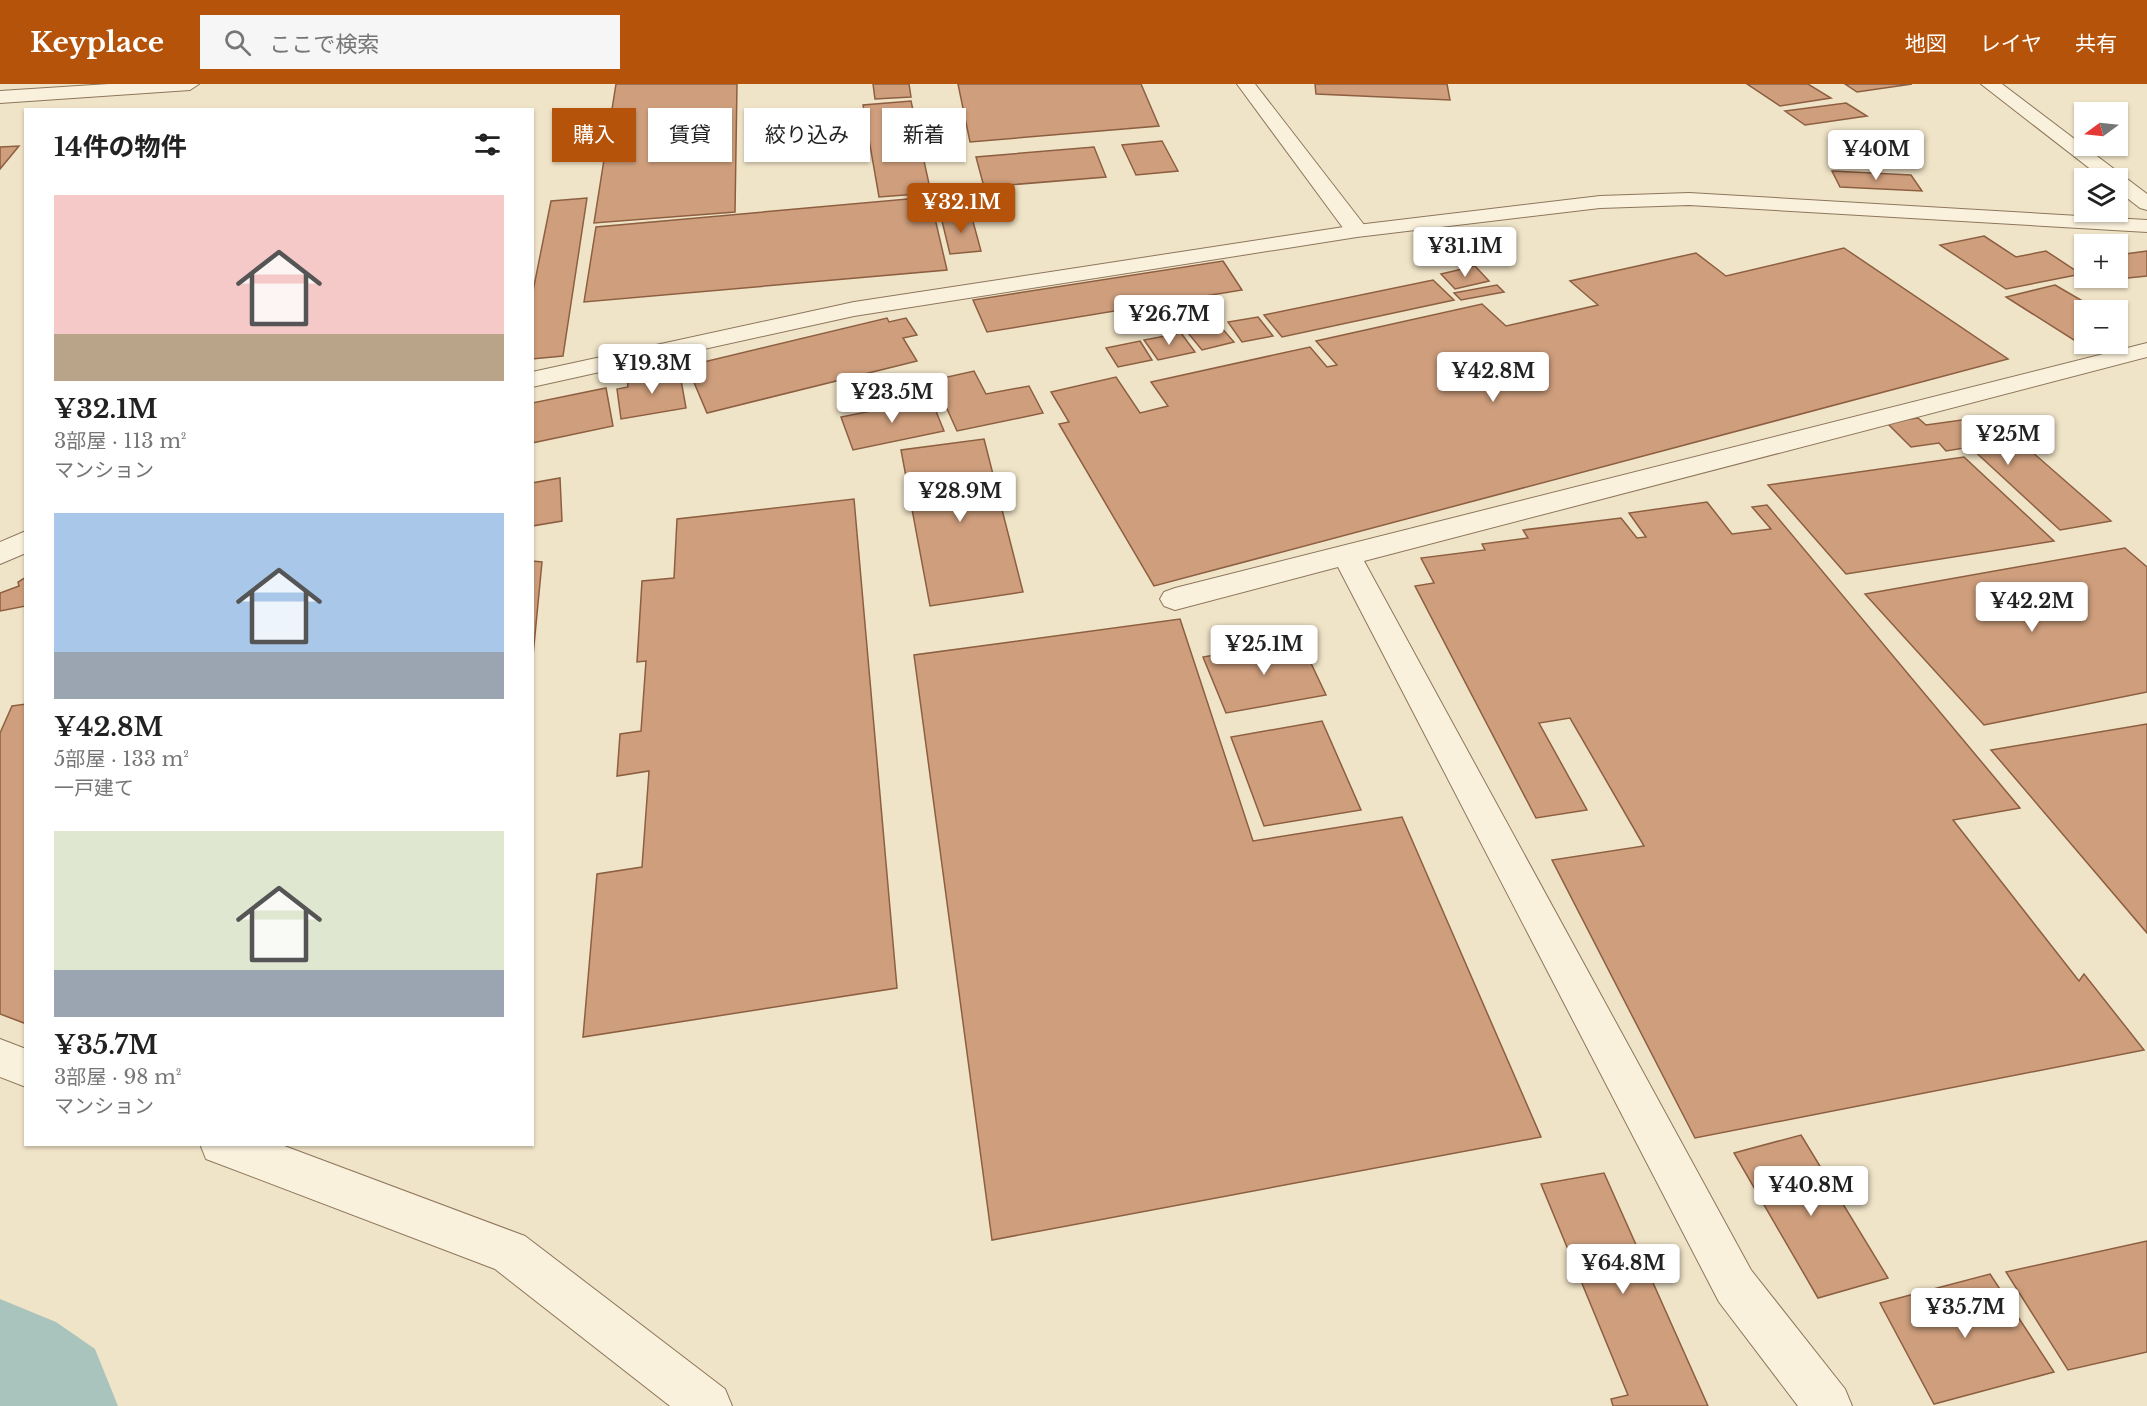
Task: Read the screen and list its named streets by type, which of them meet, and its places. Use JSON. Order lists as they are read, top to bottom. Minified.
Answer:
{"north":"left","page":{"header":"Keyplace","search":"ここで検索","nav":["地図","レイヤ","共有"],"map_buttons":["+","−"],"chip":["購入","賃貸","絞り込み","新着"],"heading":"14件の物件","price":["¥40M","¥32.1M","¥31.1M","¥26.7M","¥19.3M","¥42.8M","¥23.5M","¥25M","¥28.9M","¥42.2M","¥25.1M","¥40.8M","¥64.8M","¥35.7M"],"list":[{"name":"¥32.1M","note":"3部屋 · 113 m² · マンション"},{"name":"¥42.8M","note":"5部屋 · 133 m² · 一戸建て"},{"name":"¥35.7M","note":"3部屋 · 98 m² · マンション"}]}}
